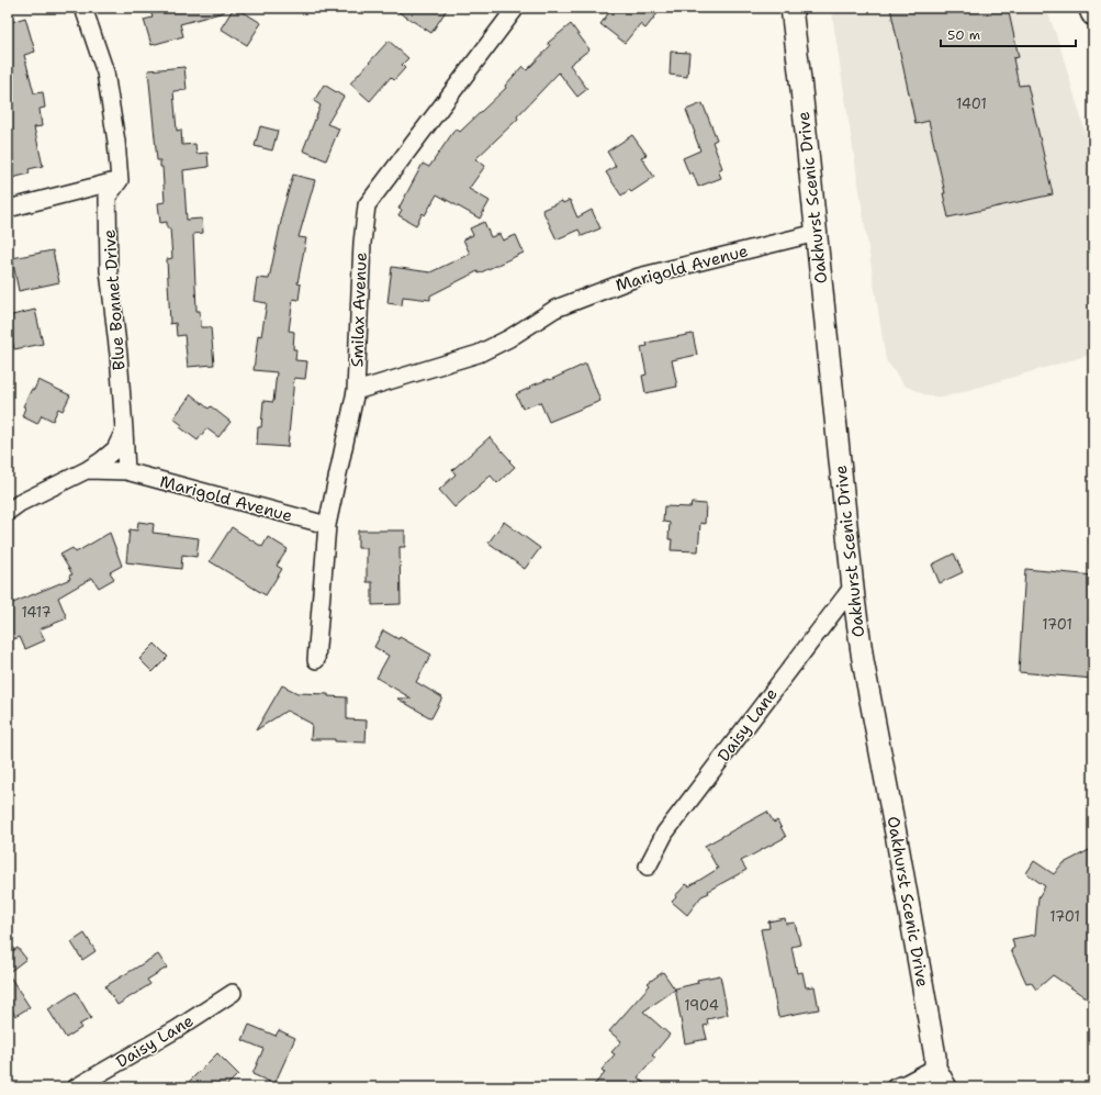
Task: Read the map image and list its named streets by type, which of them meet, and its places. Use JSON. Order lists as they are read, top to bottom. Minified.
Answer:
{"streets":{"street":["Oakhurst Scenic Drive","Marigold Avenue","Blue Bonnet Drive","Smilax Avenue","Daisy Lane"]},"crossings":[["Oakhurst Scenic Drive","Marigold Avenue"],["Oakhurst Scenic Drive","Daisy Lane"],["Marigold Avenue","Blue Bonnet Drive"],["Marigold Avenue","Smilax Avenue"]],"house_numbers":["1401","1417","1701","1701","1904"],"scale_bar":"50 m"}
